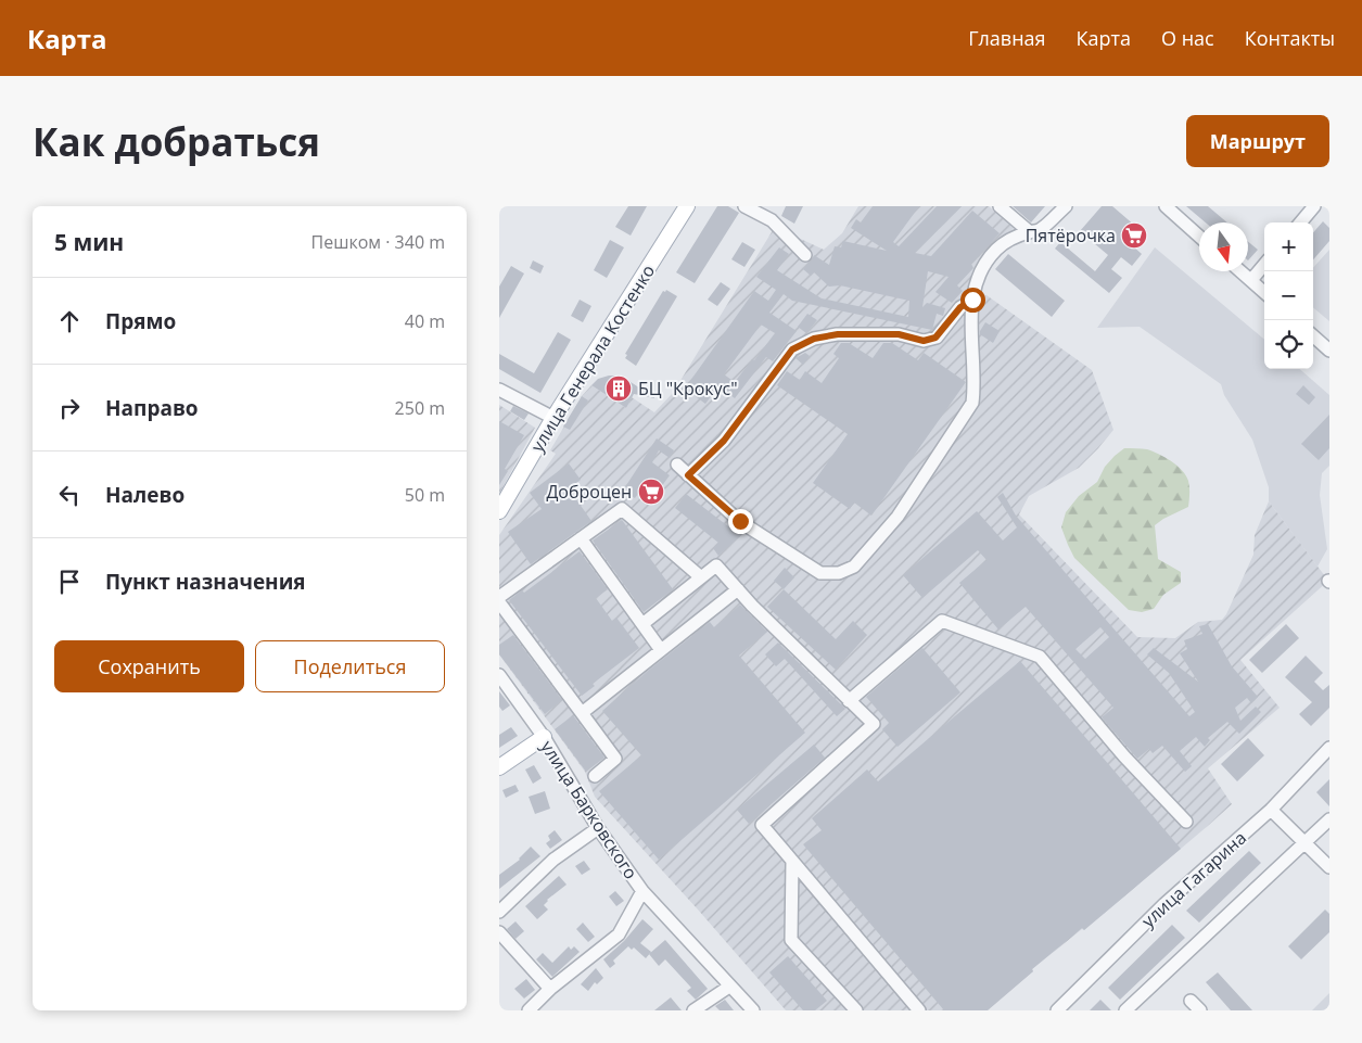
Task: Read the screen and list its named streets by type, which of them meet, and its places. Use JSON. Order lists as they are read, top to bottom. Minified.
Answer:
{"streets":{"main road":["улица Генерала Костенко"],"street":["улица Барковского","улица Гагарина"]},"places":{"supermarket":["Пятёрочка","Доброцен"],"building":["БЦ \"Крокус\""]},"north":"bottom","page":{"header":"Карта","nav":["Главная","Карта","О нас","Контакты"],"buttons":["Маршрут",["Сохранить","Поделиться"]],"title":"Как добраться","heading":["5 мин","Пешком · 340 m"],"map_buttons":["+","−"],"list":[["Прямо","40 m"],["Направо","250 m"],["Налево","50 m"],"Пункт назначения"]}}
